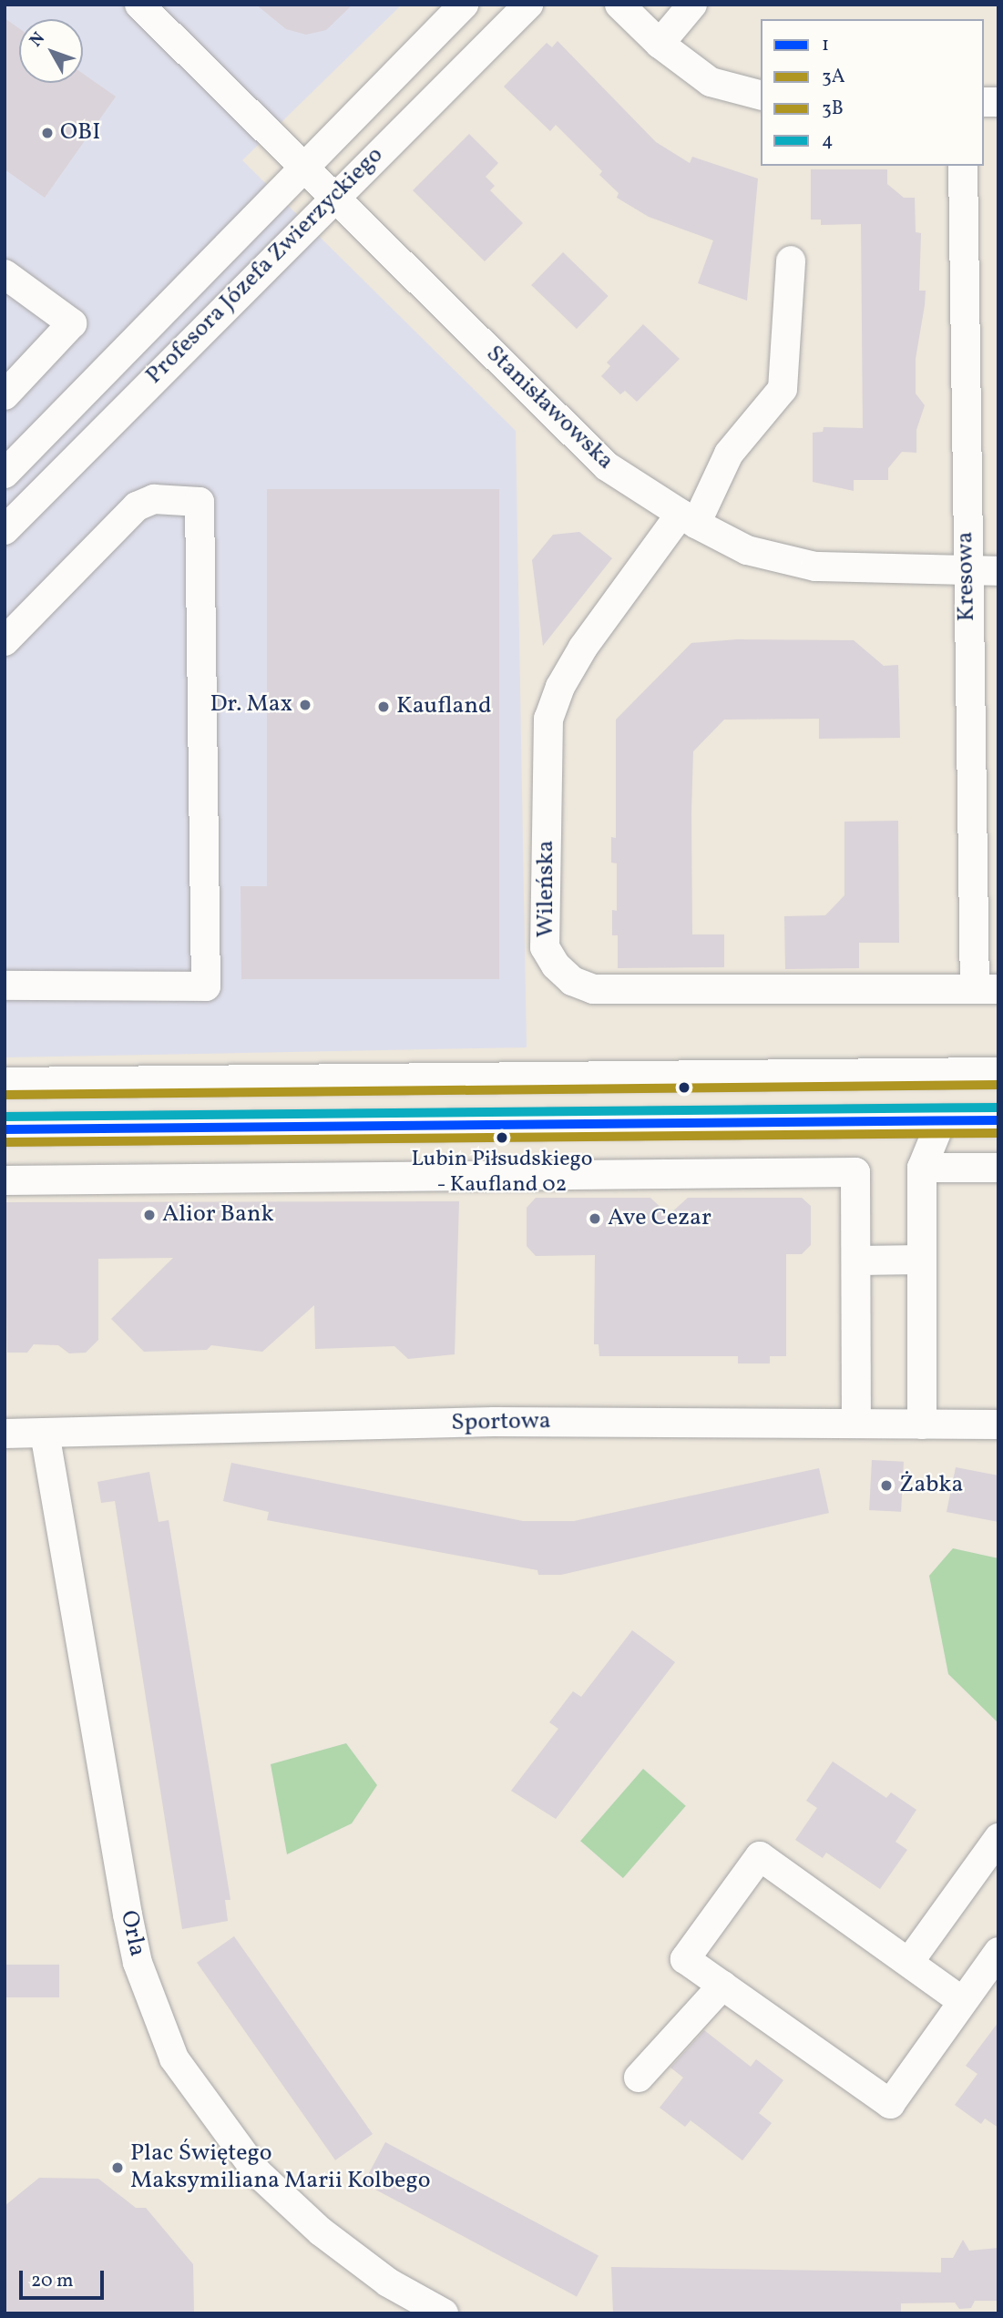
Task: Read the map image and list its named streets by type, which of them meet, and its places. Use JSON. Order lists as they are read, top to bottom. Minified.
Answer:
{"streets":{"street":["Profesora Józefa Zwierzyckiego","Stanisławowska","Kresowa","Wileńska","Sportowa","Orla"]},"crossings":[["Profesora Józefa Zwierzyckiego","Stanisławowska"],["Stanisławowska","Kresowa"],["Stanisławowska","Wileńska"],["Kresowa","Wileńska"],["Sportowa","Orla"]],"places":["OBI","Dr. Max","Kaufland","Lubin Piłsudskiego - Kaufland 02","Alior Bank","Ave Cezar","Żabka","Plac Świętego Maksymiliana Marii Kolbego"],"lines":["transit line 3A","transit line 4","transit line 1","transit line 3B"],"legend":["1","3A","3B","4"],"scale_bar":"20 m","north":"top left"}
